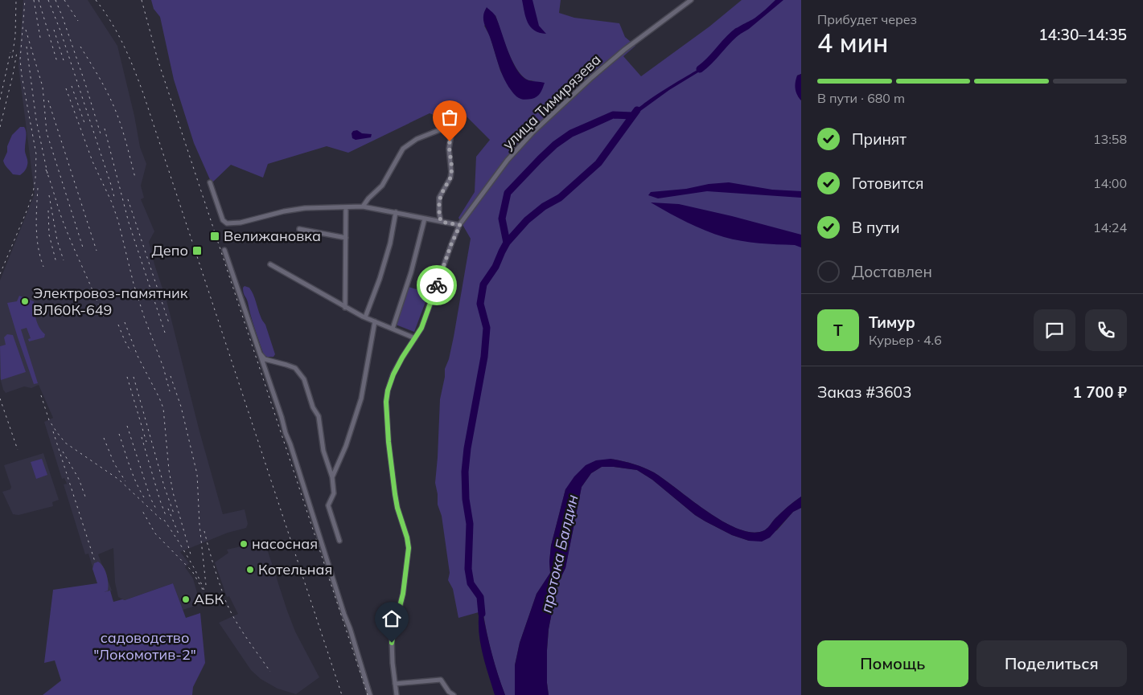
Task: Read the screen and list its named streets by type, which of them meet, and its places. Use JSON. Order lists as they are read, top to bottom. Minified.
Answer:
{"streets":{"street":["улица Тимирязева"]},"water":["протока Балдин"],"parks":["садоводство \"Локомотив-2\""],"places":{"transit":["Велижановка","Депо"],"other":["Электровоз-памятник ВЛ60К-649","насосная","Котельная","АБК"]},"page":{"heading":["4 мин","Прибудет через","14:30–14:35"],"panel":["Тимур","Курьер · 4.6","Заказ #3603","1 700 ₽"],"bar":"В пути · 680 m","list":[["Принят","13:58"],["Готовится","14:00"],["В пути","14:24"],"Доставлен"],"round":"Т","buttons":["Помощь","Поделиться"]}}
